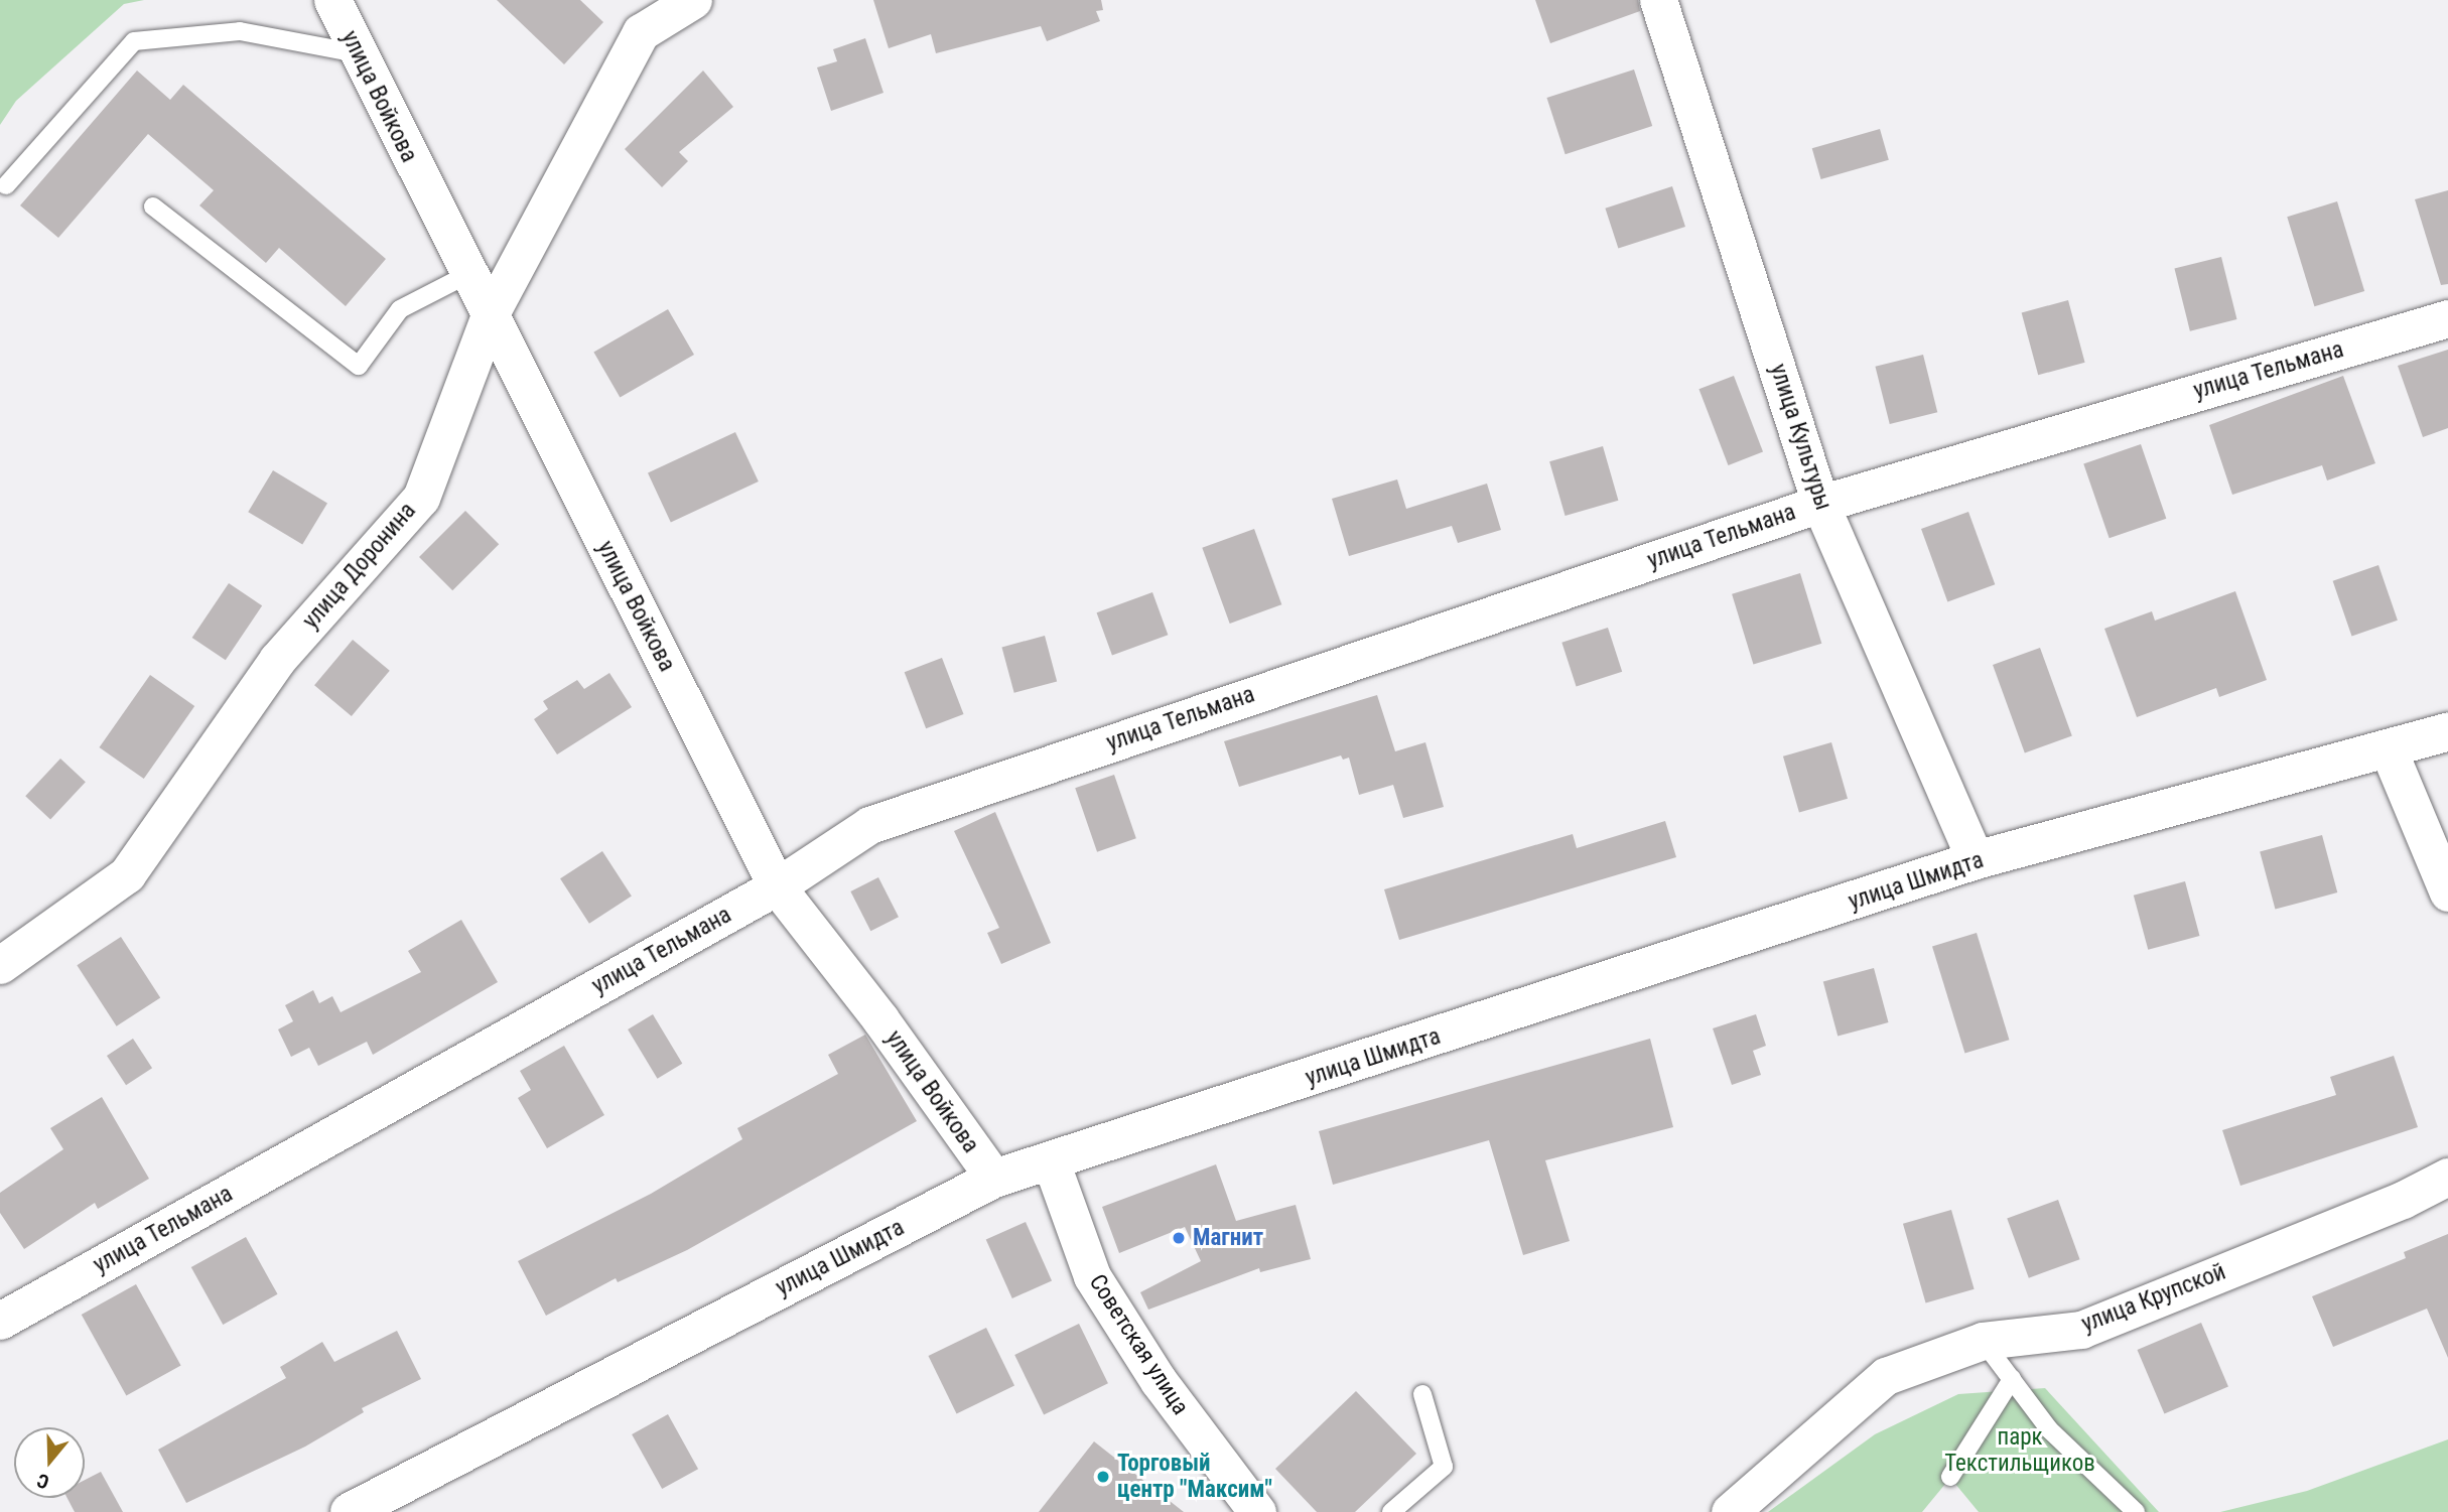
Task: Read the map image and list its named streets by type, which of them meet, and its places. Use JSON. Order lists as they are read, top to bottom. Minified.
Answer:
{"streets":{"main road":["улица Шмидта"],"street":["улица Войкова","улица Тельмана","улица Культуры","улица Доронина","улица Крупской","Советская улица"]},"crossings":[["улица Войкова","улица Тельмана"],["улица Войкова","улица Доронина"],["улица Войкова","улица Шмидта"],["улица Тельмана","улица Культуры"],["улица Культуры","улица Шмидта"],["улица Шмидта","Советская улица"]],"parks":["парк Текстильщиков"],"places":["Магнит","Торговый центр \"Максим\""],"north":"bottom"}
